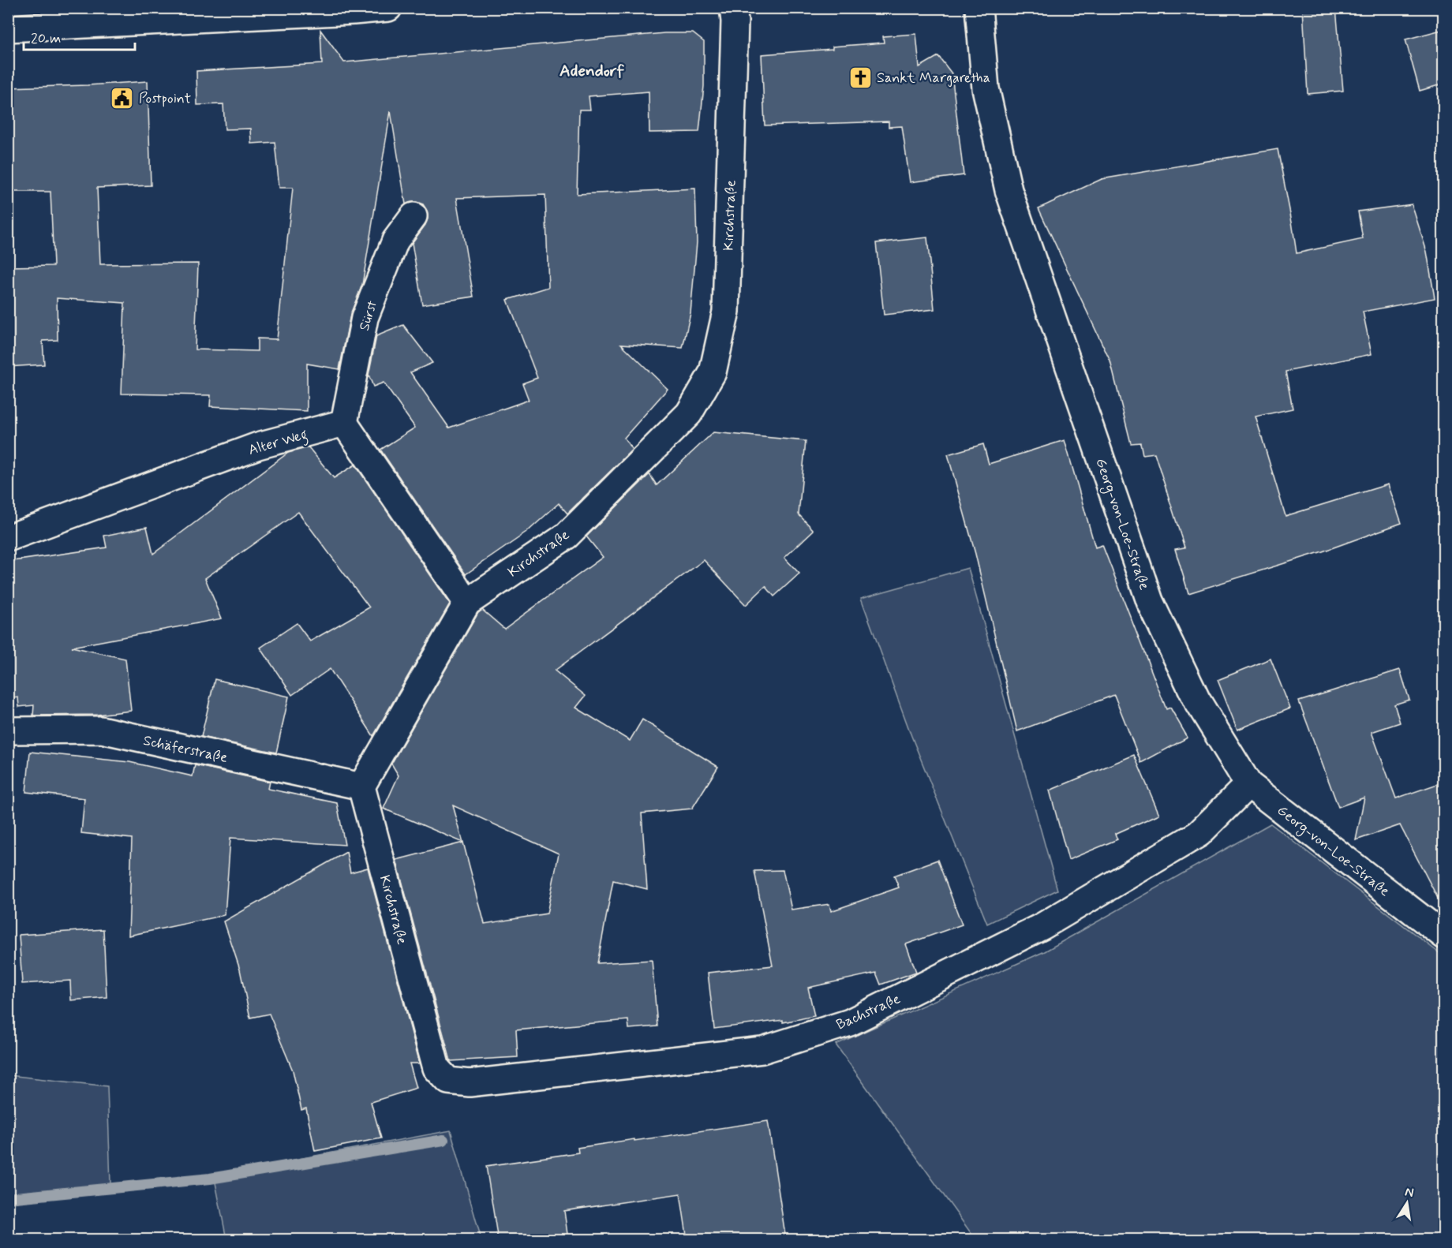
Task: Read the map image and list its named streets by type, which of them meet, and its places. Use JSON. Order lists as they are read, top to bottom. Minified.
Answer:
{"streets":{"street":["Kirchstraße","Sürst","Alter Weg","Georg-von-Loe-Straße","Schäferstraße","Bachstraße"]},"crossings":[["Kirchstraße","Schäferstraße"],["Kirchstraße","Bachstraße"],["Sürst","Alter Weg"],["Georg-von-Loe-Straße","Bachstraße"]],"districts":["Adendorf"],"places":{"church":["Sankt Margaretha"],"public building":["Postpoint"]},"scale_bar":"20 m","north":"top"}
